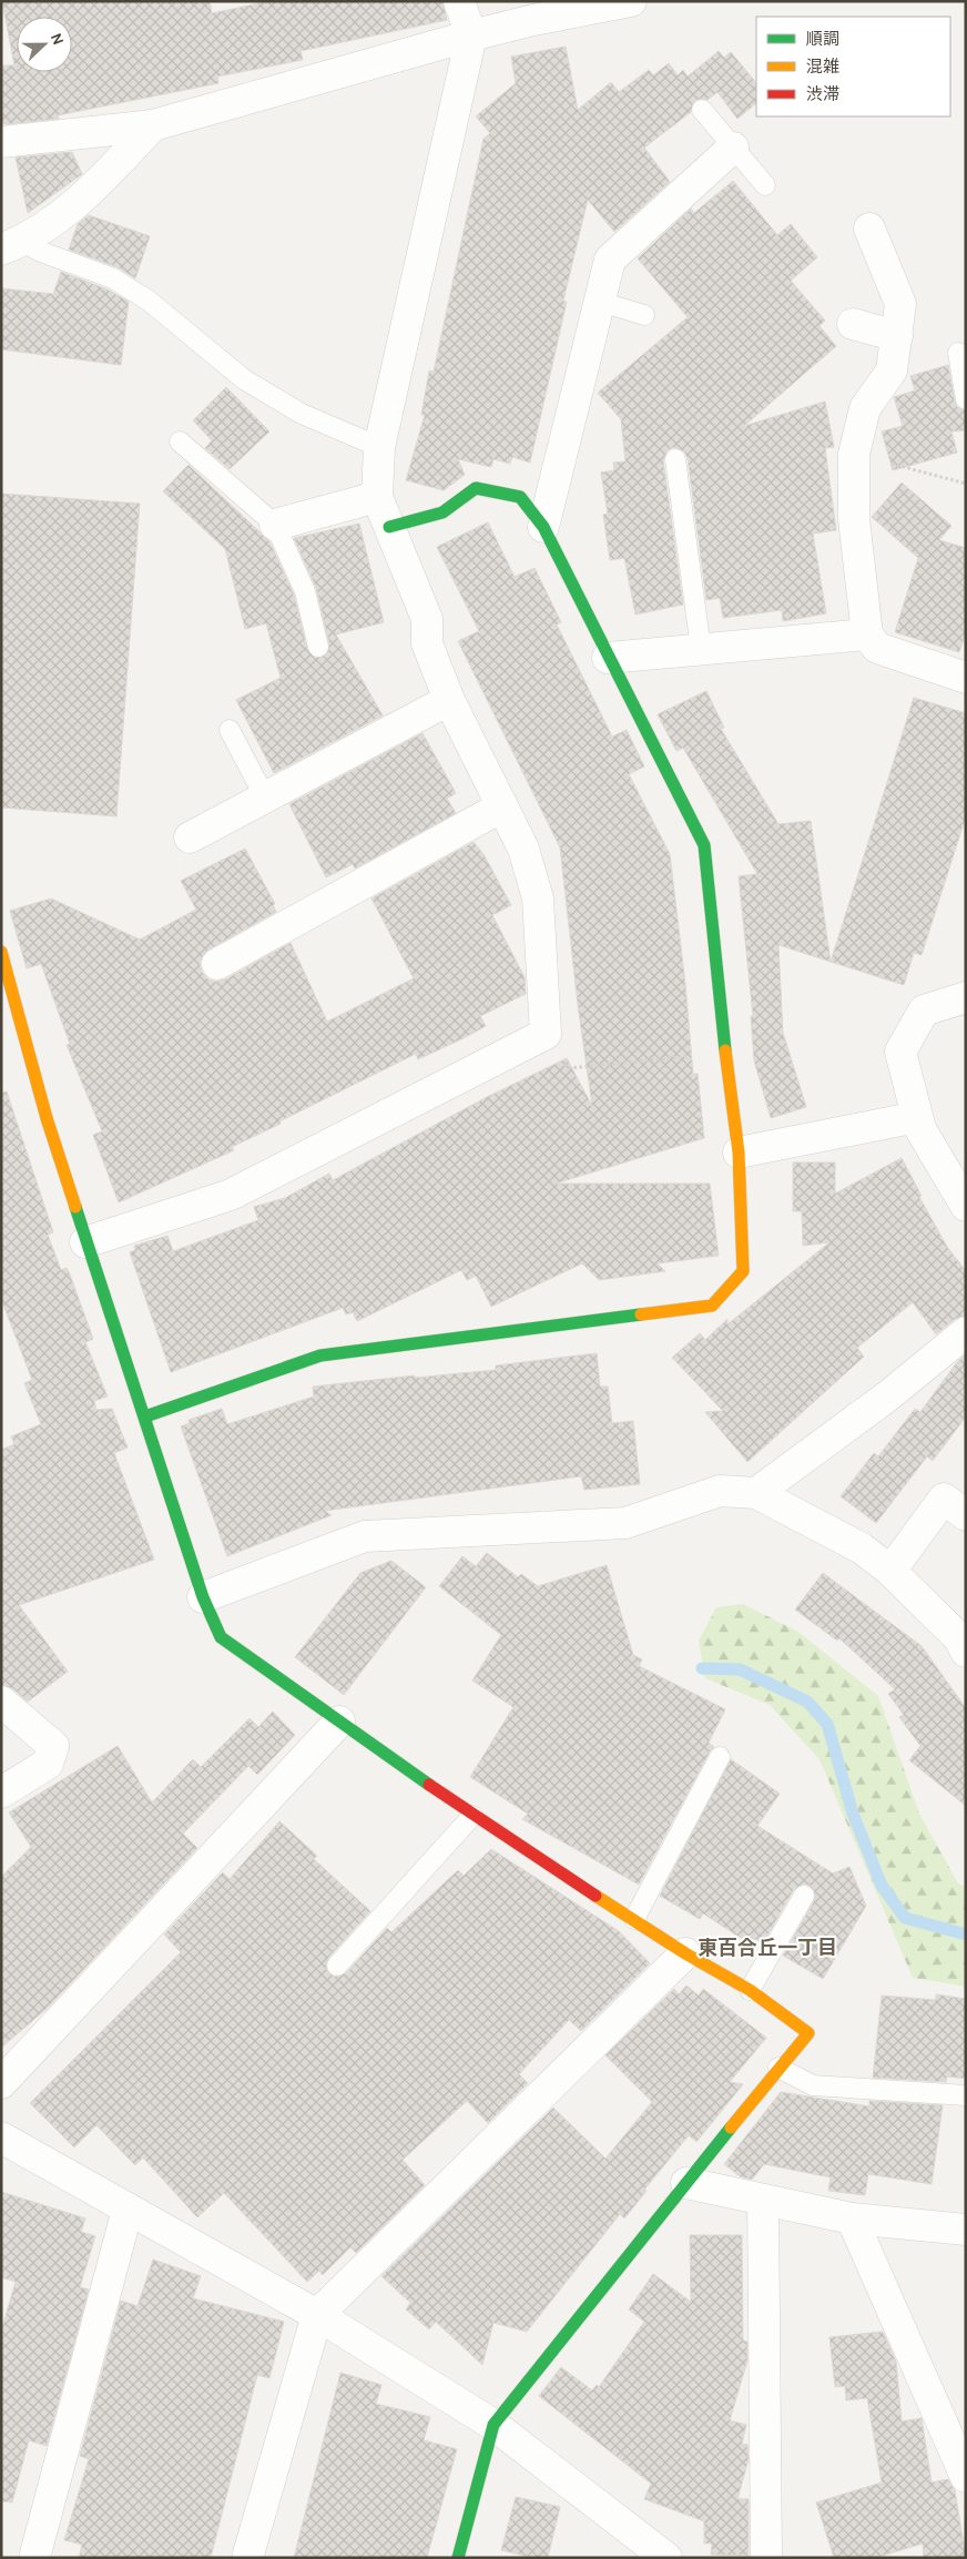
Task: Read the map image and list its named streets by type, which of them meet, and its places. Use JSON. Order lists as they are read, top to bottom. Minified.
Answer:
{"districts":["東百合丘一丁目"],"legend":["順調","混雑","渋滞"],"north":"right"}
